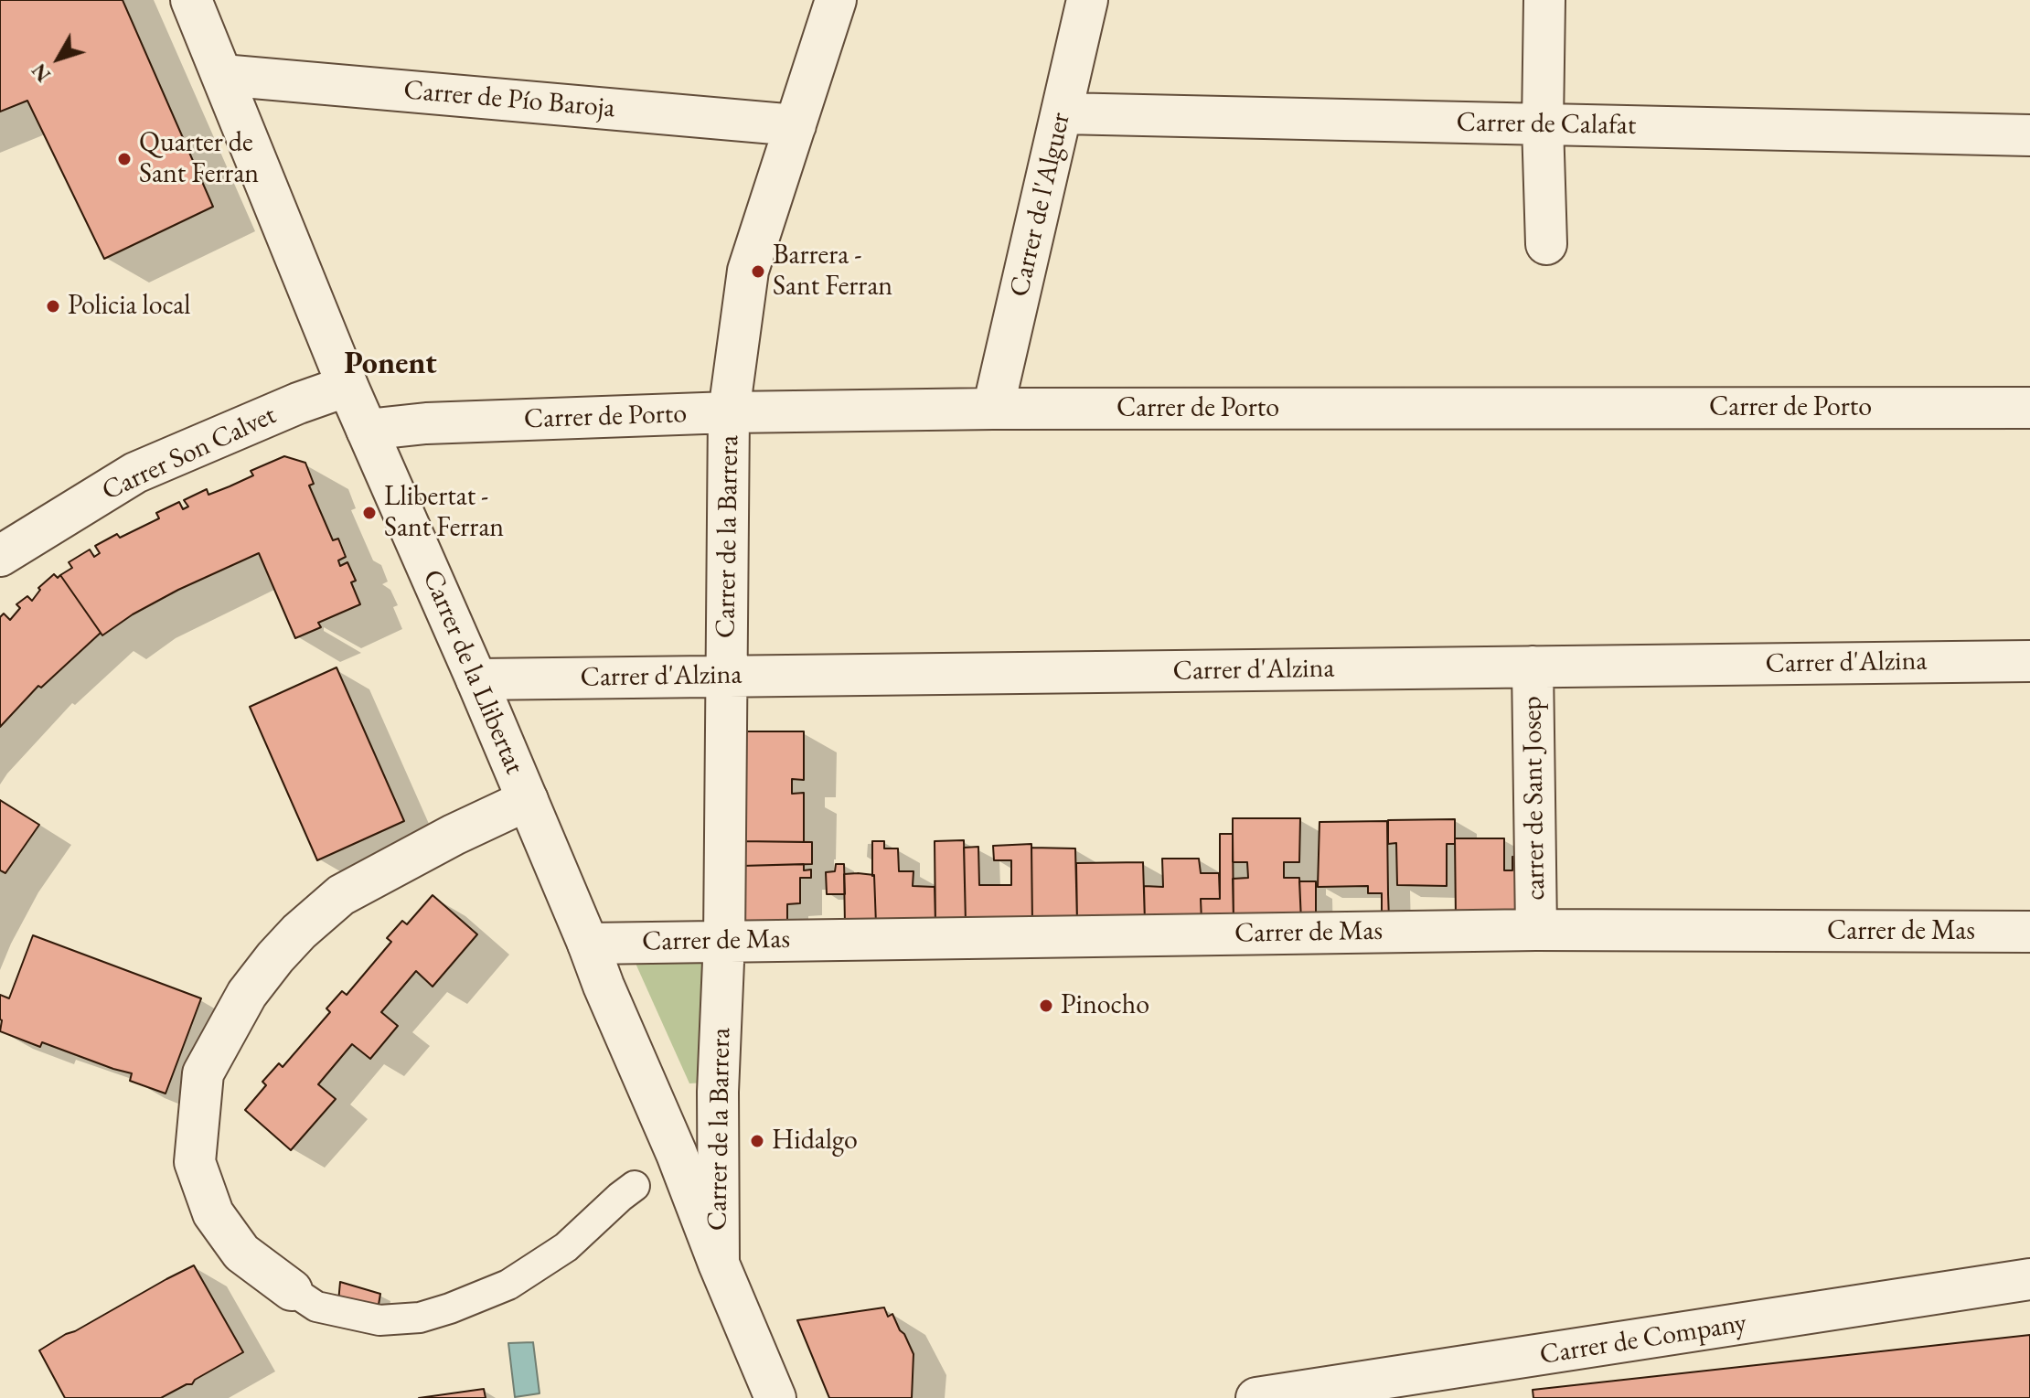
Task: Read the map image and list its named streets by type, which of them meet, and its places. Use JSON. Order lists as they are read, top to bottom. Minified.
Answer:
{"streets":{"street":["Carrer de Pío Baroja","Carrer de Calafat","Carrer de l'Alguer","Carrer de Porto","Carrer Son Calvet","Carrer de la Barrera","Carrer d'Alzina","Carrer de la Llibertat","carrer de Sant Josep","Carrer de Mas","Carrer de Company"]},"crossings":[["Carrer de Pío Baroja","Carrer de la Barrera"],["Carrer de Pío Baroja","Carrer de la Llibertat"],["Carrer de Calafat","Carrer de l'Alguer"],["Carrer de l'Alguer","Carrer de Porto"],["Carrer de Porto","Carrer de la Barrera"],["Carrer de Porto","Carrer de la Llibertat"],["Carrer Son Calvet","Carrer de la Llibertat"],["Carrer de la Barrera","Carrer d'Alzina"],["Carrer de la Barrera","Carrer de la Llibertat"],["Carrer de la Barrera","Carrer de Mas"],["Carrer d'Alzina","Carrer de la Llibertat"],["Carrer d'Alzina","carrer de Sant Josep"],["Carrer de la Llibertat","Carrer de Mas"],["carrer de Sant Josep","Carrer de Mas"]],"districts":["Ponent"],"places":["Quarter de Sant Ferran","Barrera - Sant Ferran","Policia local","Llibertat - Sant Ferran","Pinocho","Hidalgo"],"north":"bottom left"}
